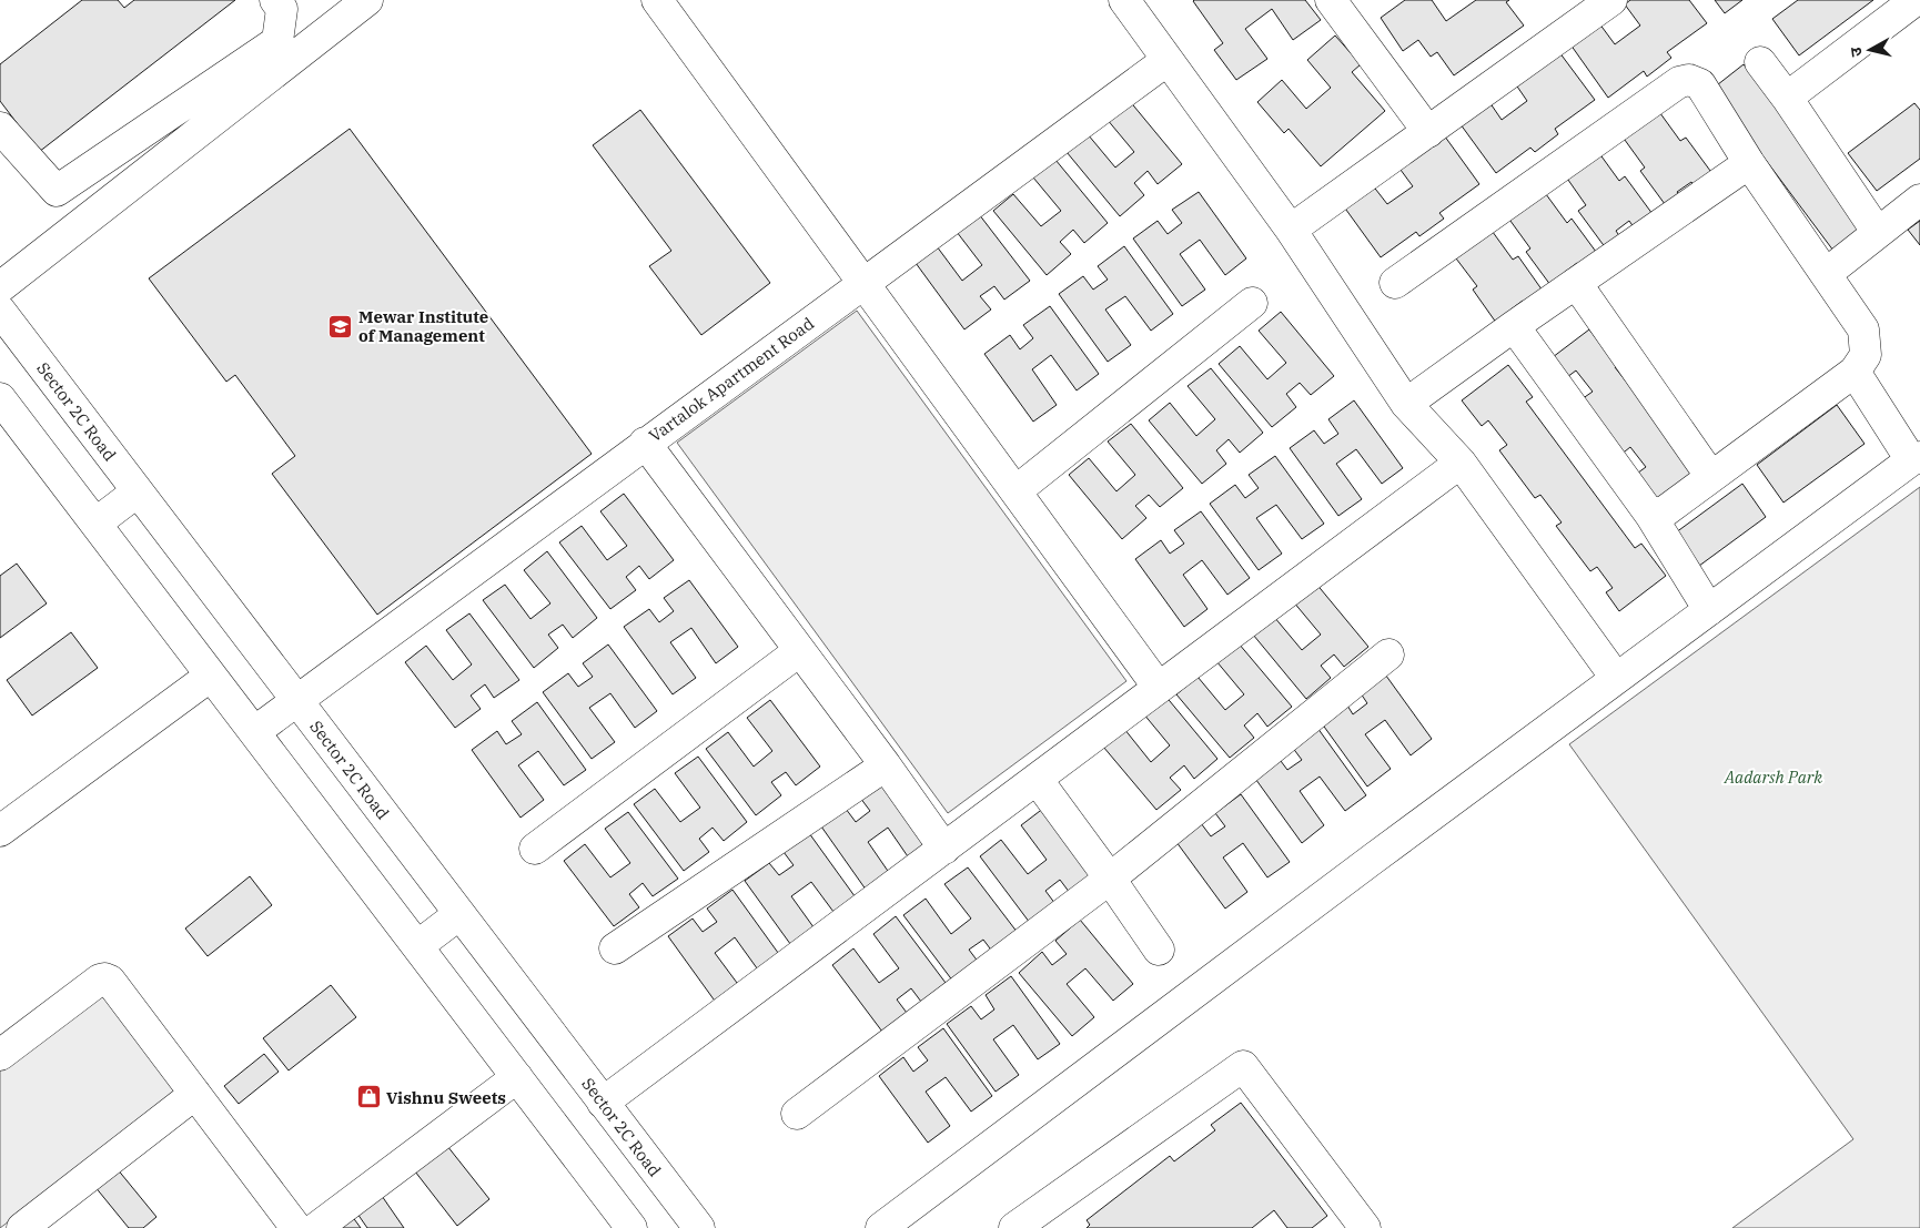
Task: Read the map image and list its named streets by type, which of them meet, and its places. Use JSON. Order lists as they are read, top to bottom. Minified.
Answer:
{"streets":{"street":["Vartalok Apartment Road","Sector 2C Road"]},"crossings":[["Vartalok Apartment Road","Sector 2C Road"]],"parks":["Aadarsh Park"],"places":{"school or university":["Mewar Institute of Management"],"shop":["Vishnu Sweets"]},"north":"left"}
